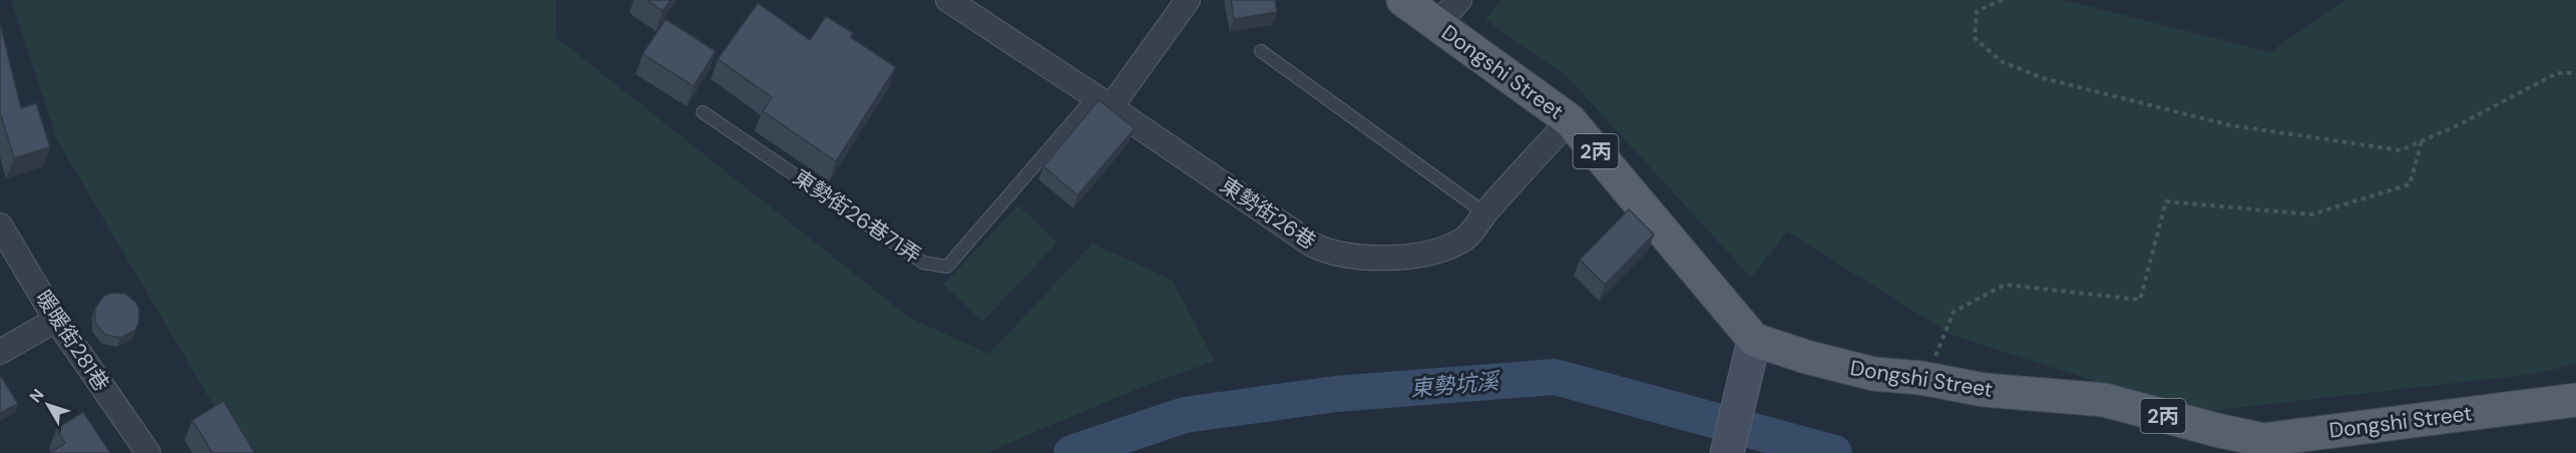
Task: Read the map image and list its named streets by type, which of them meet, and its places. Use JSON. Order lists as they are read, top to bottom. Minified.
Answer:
{"streets":{"main road":["Dongshi Street","2丙"],"street":["東勢街26巷","暖暖街281巷"],"lane":["東勢街26巷71弄"]},"crossings":[["Dongshi Street","東勢街26巷"],["東勢街26巷","東勢街26巷71弄"]],"water":["東勢坑溪"],"north":"top left"}
